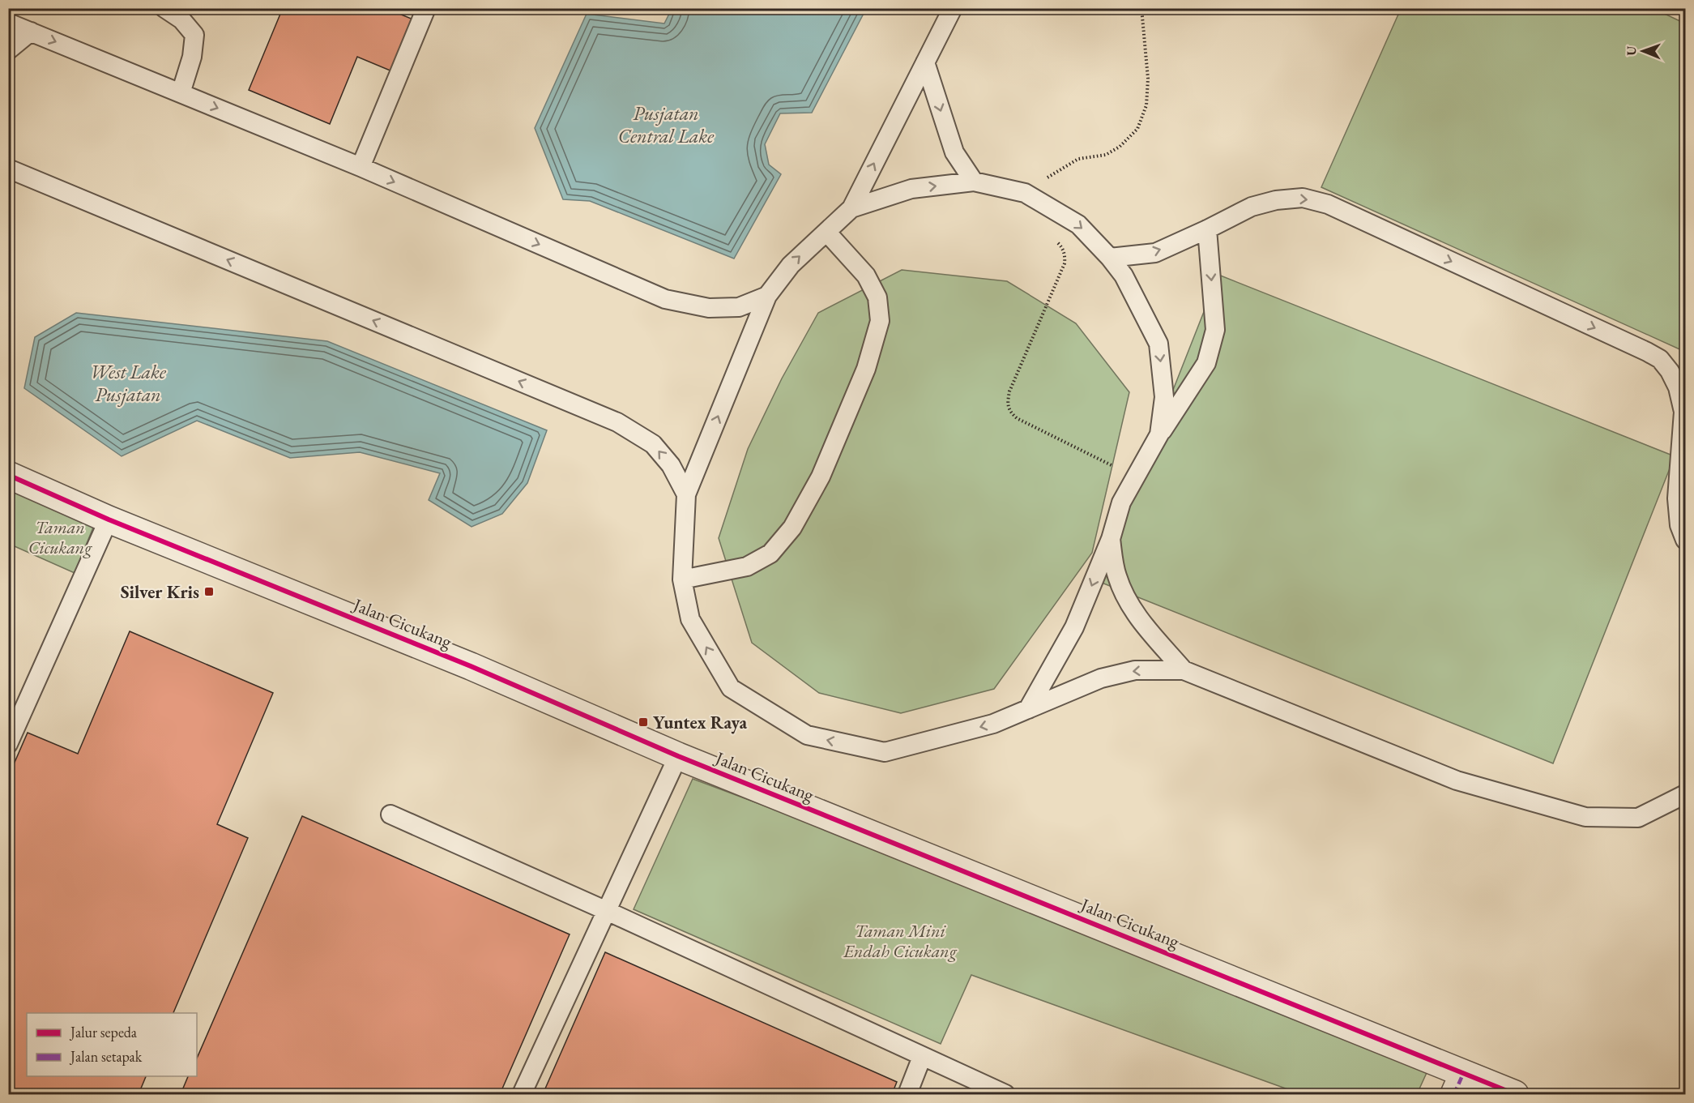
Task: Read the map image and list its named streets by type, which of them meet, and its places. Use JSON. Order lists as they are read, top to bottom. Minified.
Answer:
{"streets":{"street":["Jalan Cicukang"]},"water":["Pusjatan Central Lake","West Lake Pusjatan"],"parks":["Taman Cicukang","Taman Mini Endah Cicukang"],"places":{"transit":["Silver Kris","Yuntex Raya"]},"legend":["Jalur sepeda","Jalan setapak"],"north":"left"}
